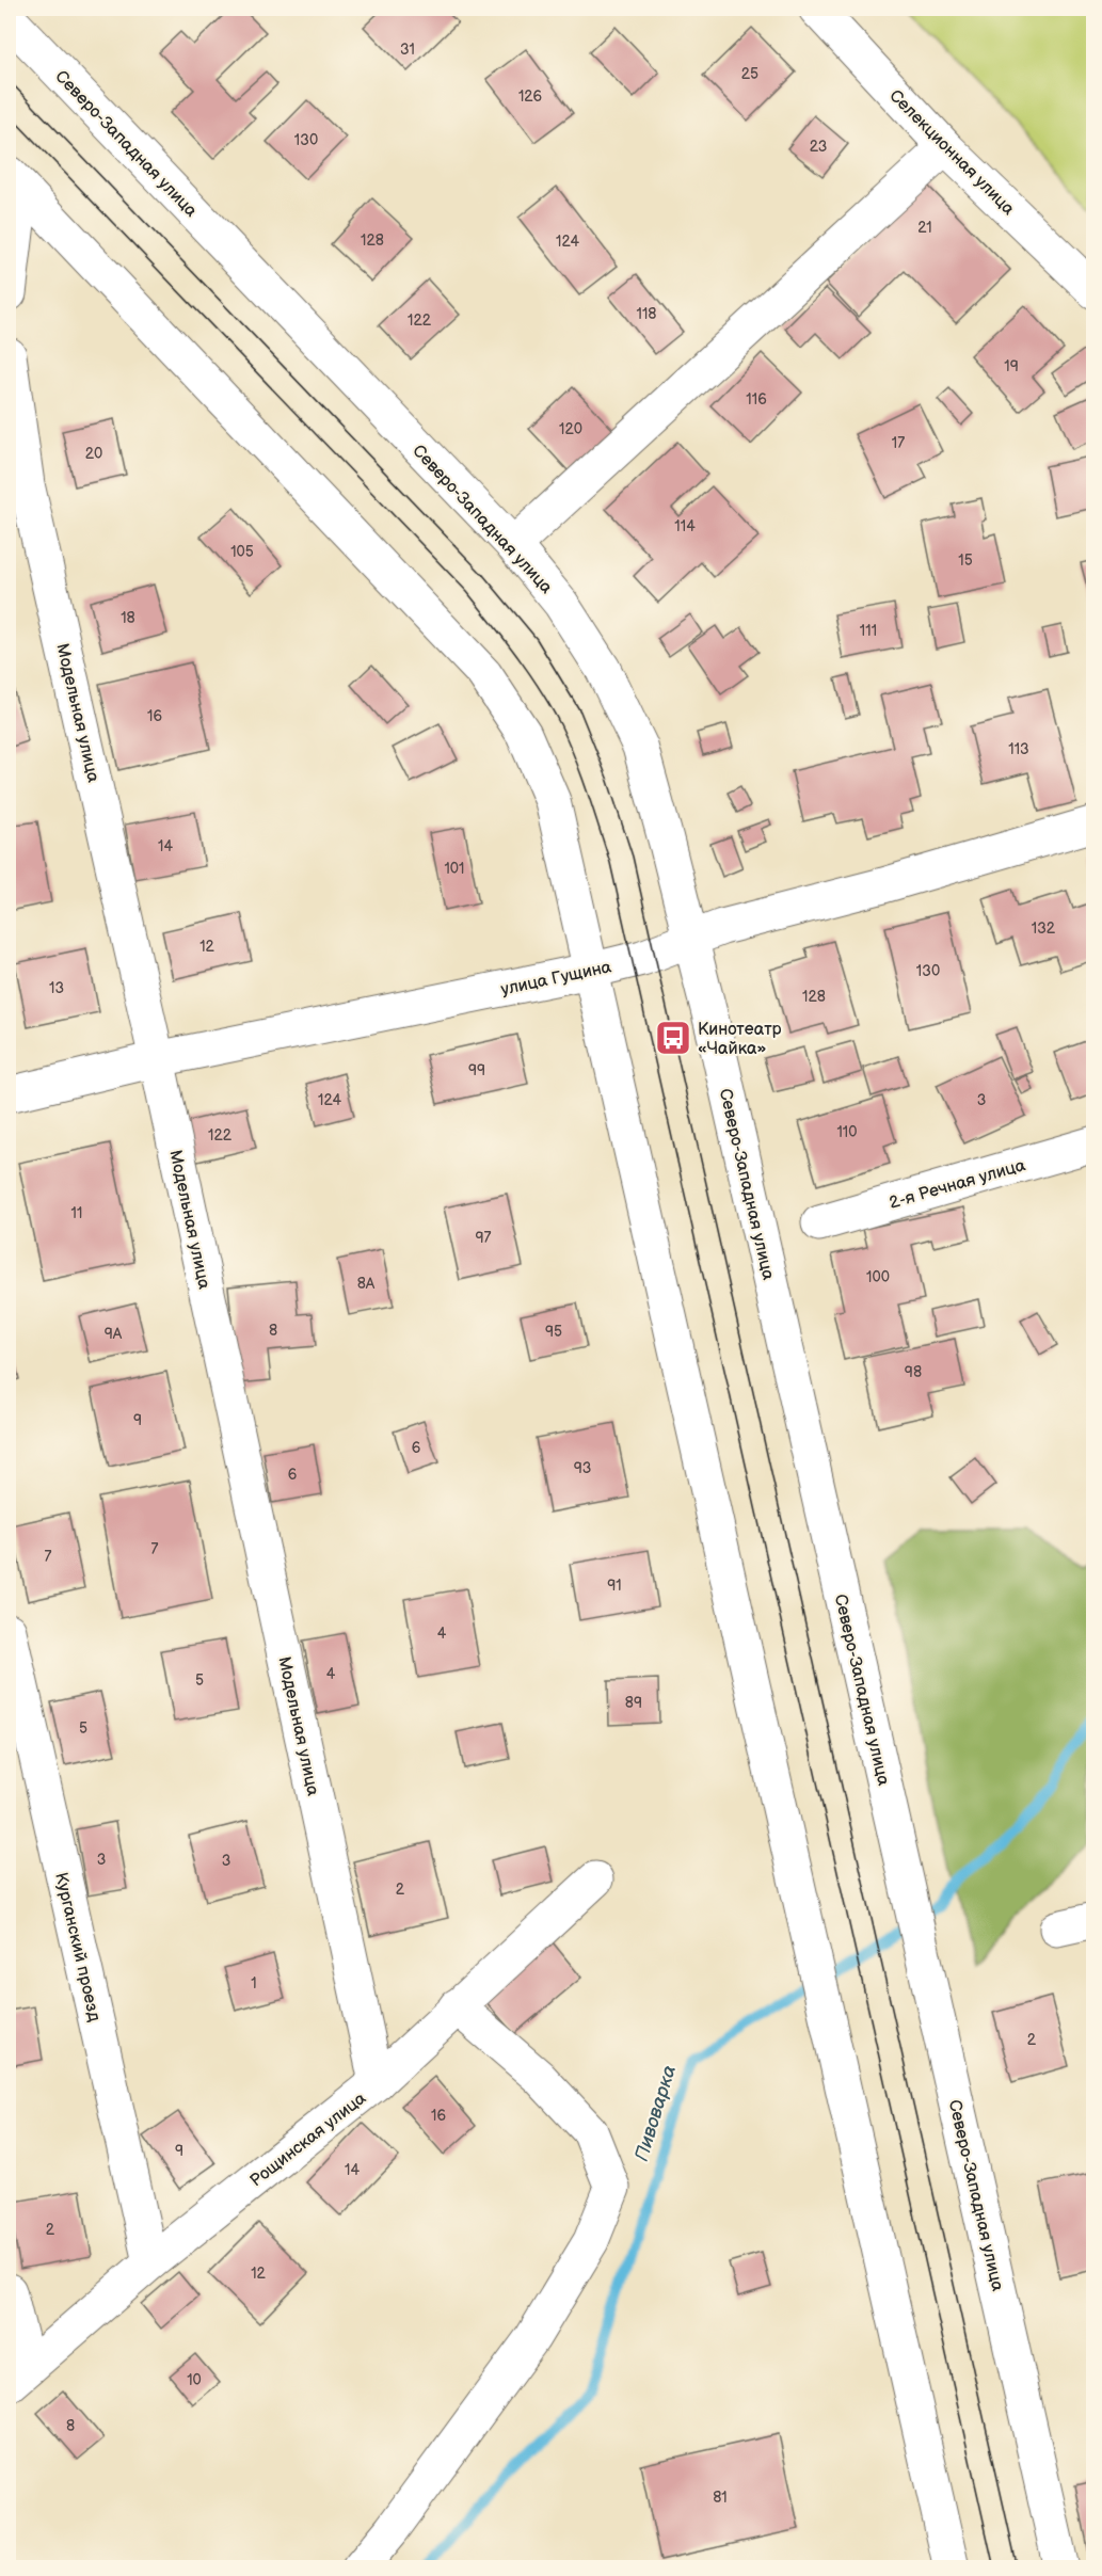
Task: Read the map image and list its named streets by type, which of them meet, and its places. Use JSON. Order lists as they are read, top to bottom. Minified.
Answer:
{"streets":{"main road":["Северо-Западная улица","Селекционная улица","Модельная улица","улица Гущина","2-я Речная улица","Курганский проезд","Рощинская улица"]},"crossings":[["Северо-Западная улица","улица Гущина"],["Модельная улица","улица Гущина"],["Модельная улица","Рощинская улица"],["Курганский проезд","Рощинская улица"]],"water":["Пивоварка"],"places":{"bus stop":["Кинотеатр «Чайка»"]},"house_numbers":["31","25","126","130","23","21","128","124","118","122","19","116","120","17","20","114","105","15","18","111","16","113","14","101","132","12","130","13","128","99","124","3","110","122","11","97","100","8А","8","95","9А","98","9","6","93","6","7","7","91","4","4","5","89","5","3","3","2","1","2","16","9","14","2","12","10","8","81"]}
